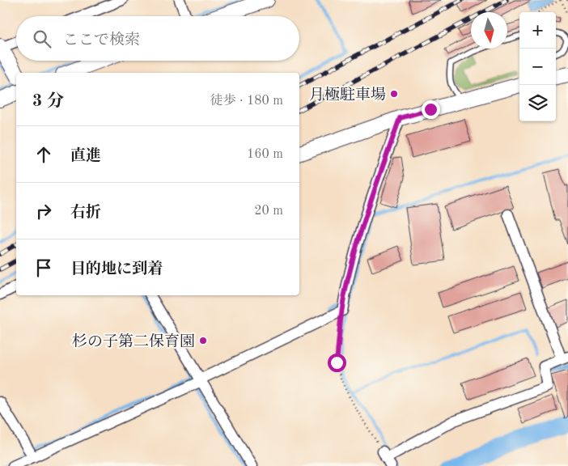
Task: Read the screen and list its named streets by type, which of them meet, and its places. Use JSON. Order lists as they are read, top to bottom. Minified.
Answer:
{"places":["月極駐車場","杉の子第二保育園"],"north":"bottom","page":{"map_buttons":["+","−"],"search":"ここで検索","heading":["3 分","徒歩 · 180 m"],"list":[["直進","160 m"],["右折","20 m"],"目的地に到着"]}}
